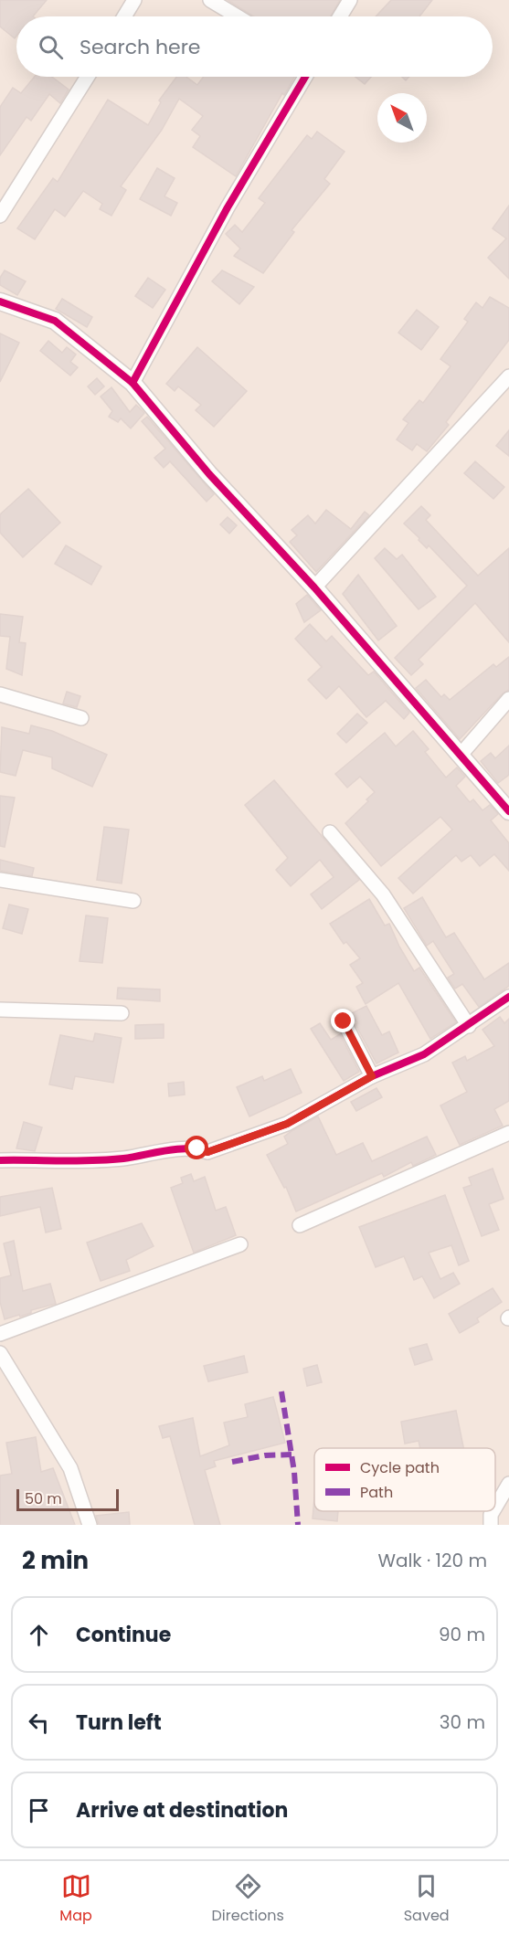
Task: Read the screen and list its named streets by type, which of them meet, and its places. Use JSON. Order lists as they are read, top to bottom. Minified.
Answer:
{"legend":["Cycle path","Path"],"scale_bar":"50 m","north":"top left","page":{"search":"Search here","scale":"50 m","heading":["2 min","Walk · 120 m"],"list":[["Continue","90 m"],["Turn left","30 m"],"Arrive at destination"],"nav":["Map","Directions","Saved"]}}
